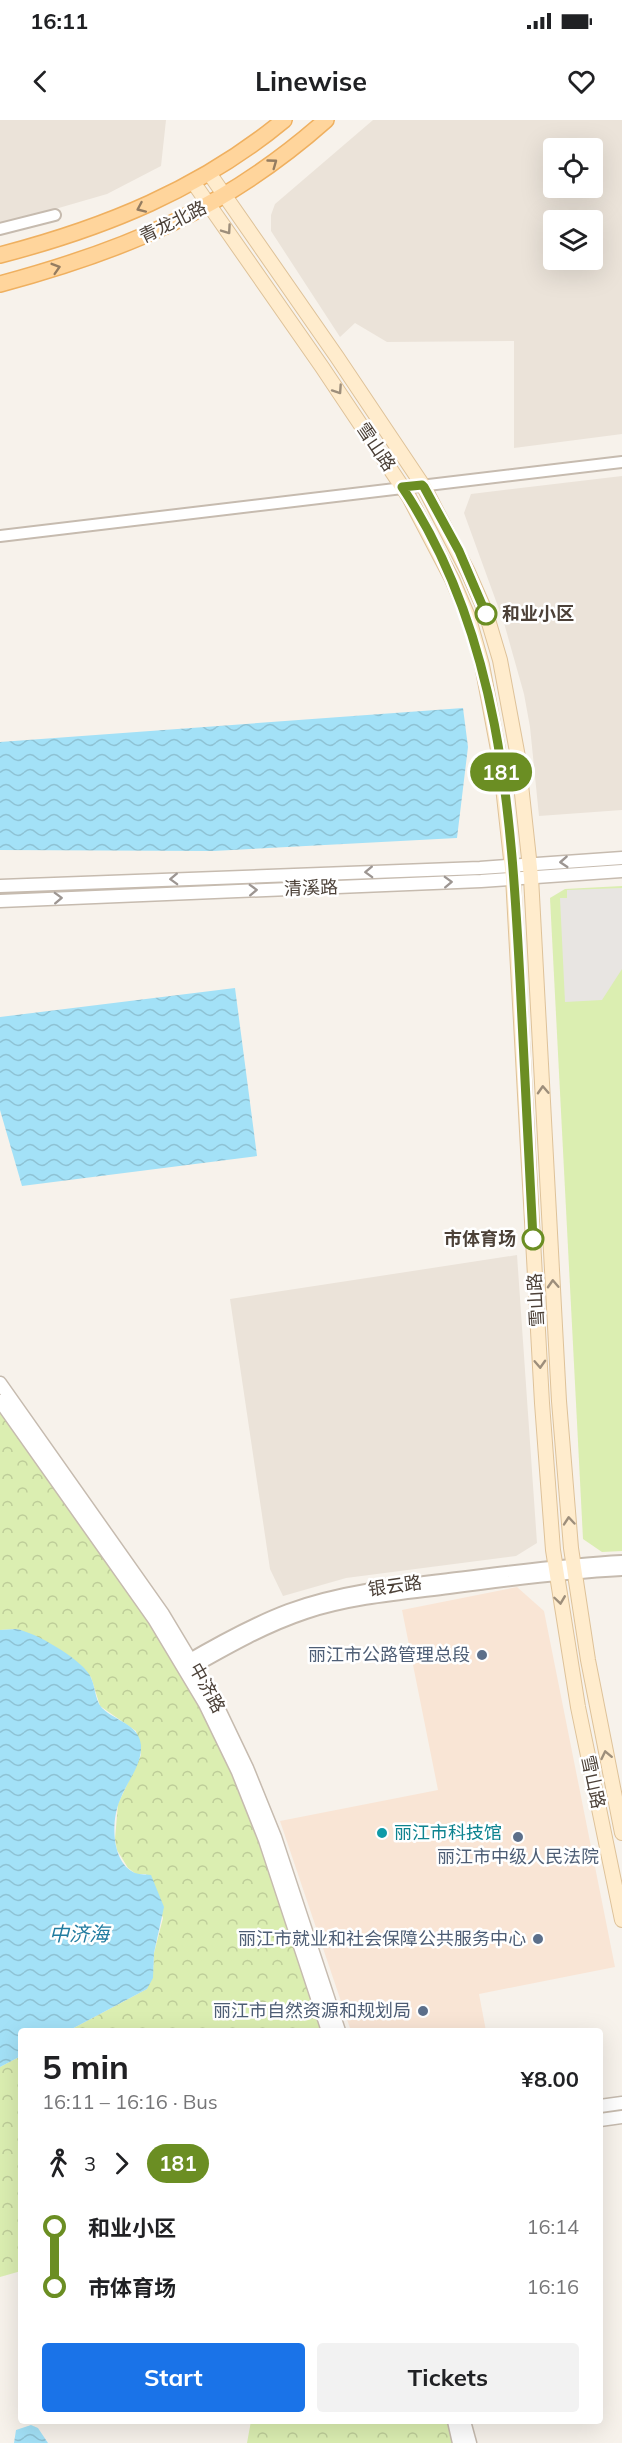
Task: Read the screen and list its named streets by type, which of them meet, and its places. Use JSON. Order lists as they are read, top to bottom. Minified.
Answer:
{"streets":{"main road":["青龙北路","雪山路"],"street":["清溪路","银云路","中济路"]},"crossings":[["青龙北路","雪山路"],["雪山路","清溪路"],["雪山路","银云路"],["银云路","中济路"]],"water":["中济海"],"places":["和业小区","市体育场","丽江市公路管理总段","丽江市科技馆","丽江市中级人民法院","丽江市就业和社会保障公共服务中心","丽江市自然资源和规划局"],"lines":["bus line 181"],"page":{"status":"16:11","header":"Linewise","on_map":"181","heading":["5 min","16:11 – 16:16 · Bus","¥8.00"],"legs":["3","181"],"list":[{"name":"和业小区","value":"16:14"},{"name":"市体育场","value":"16:16"}],"buttons":["Start","Tickets"]}}
